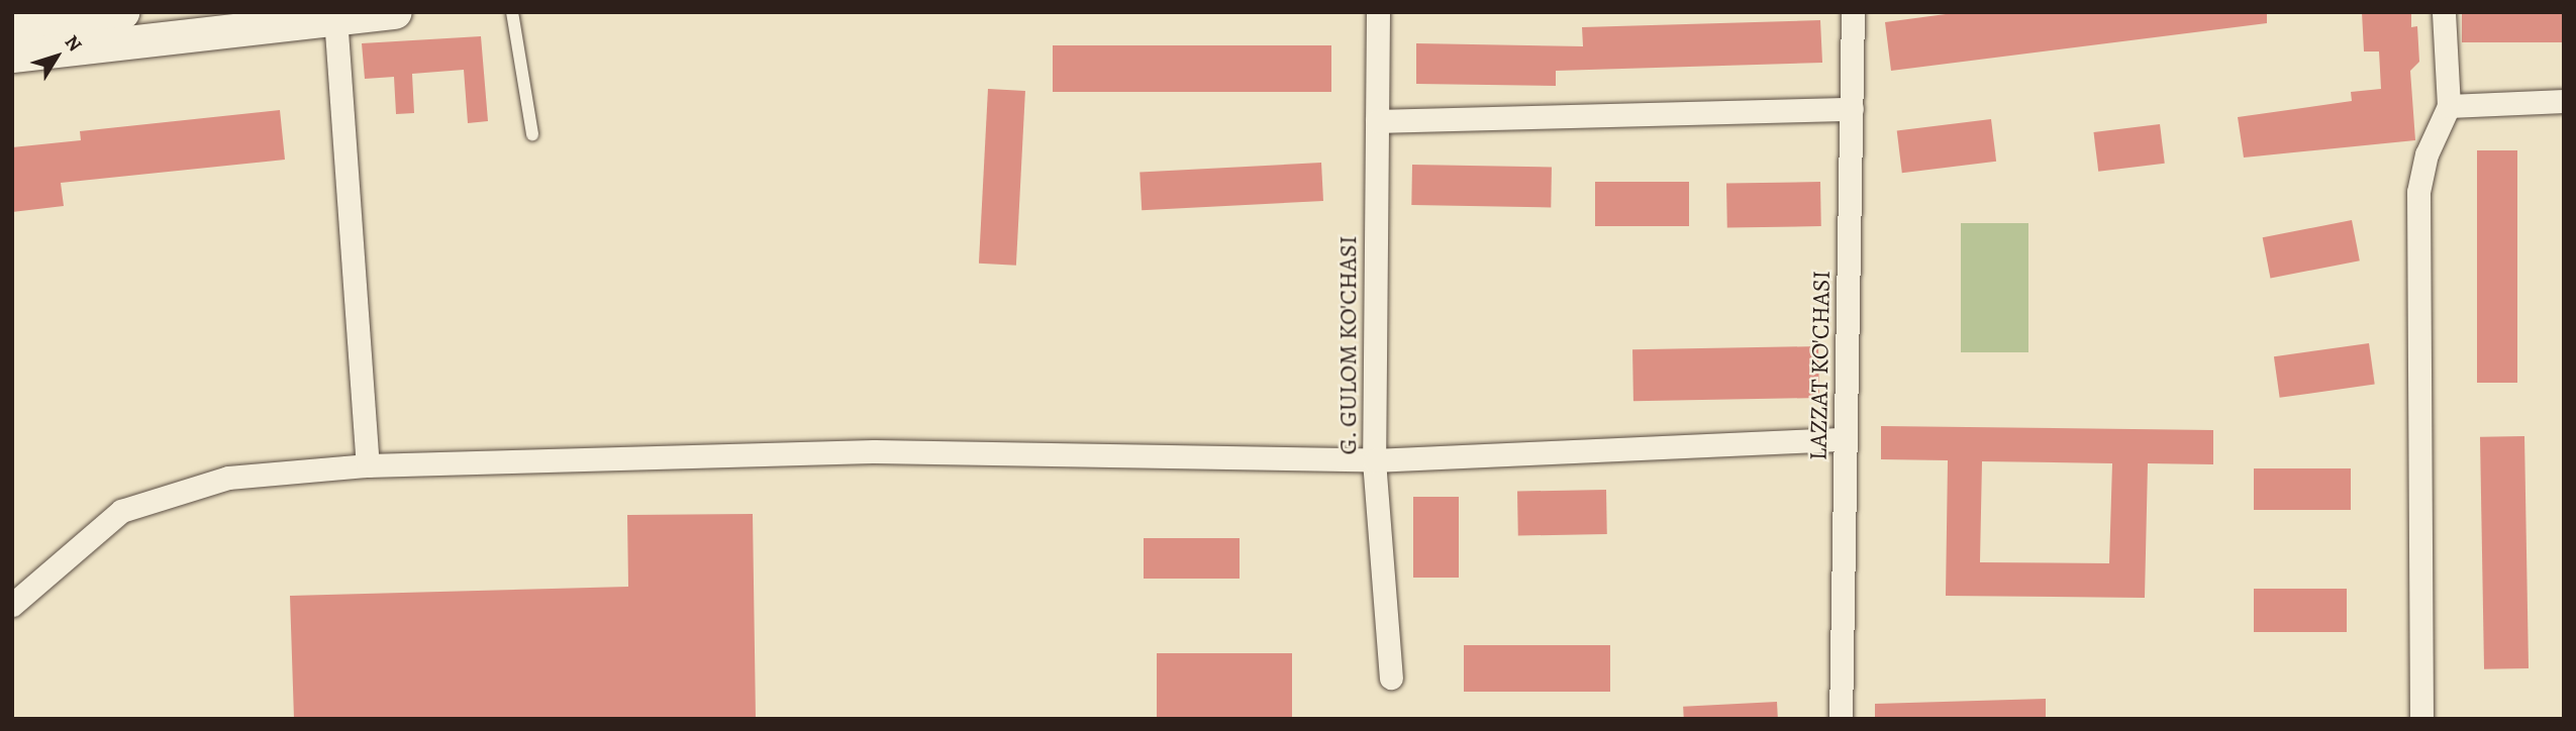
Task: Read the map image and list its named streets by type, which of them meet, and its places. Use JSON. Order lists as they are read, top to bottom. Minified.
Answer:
{"streets":{"street":["G. GULOM KO'CHASI","LAZZAT KO'CHASI"]},"north":"top right"}
